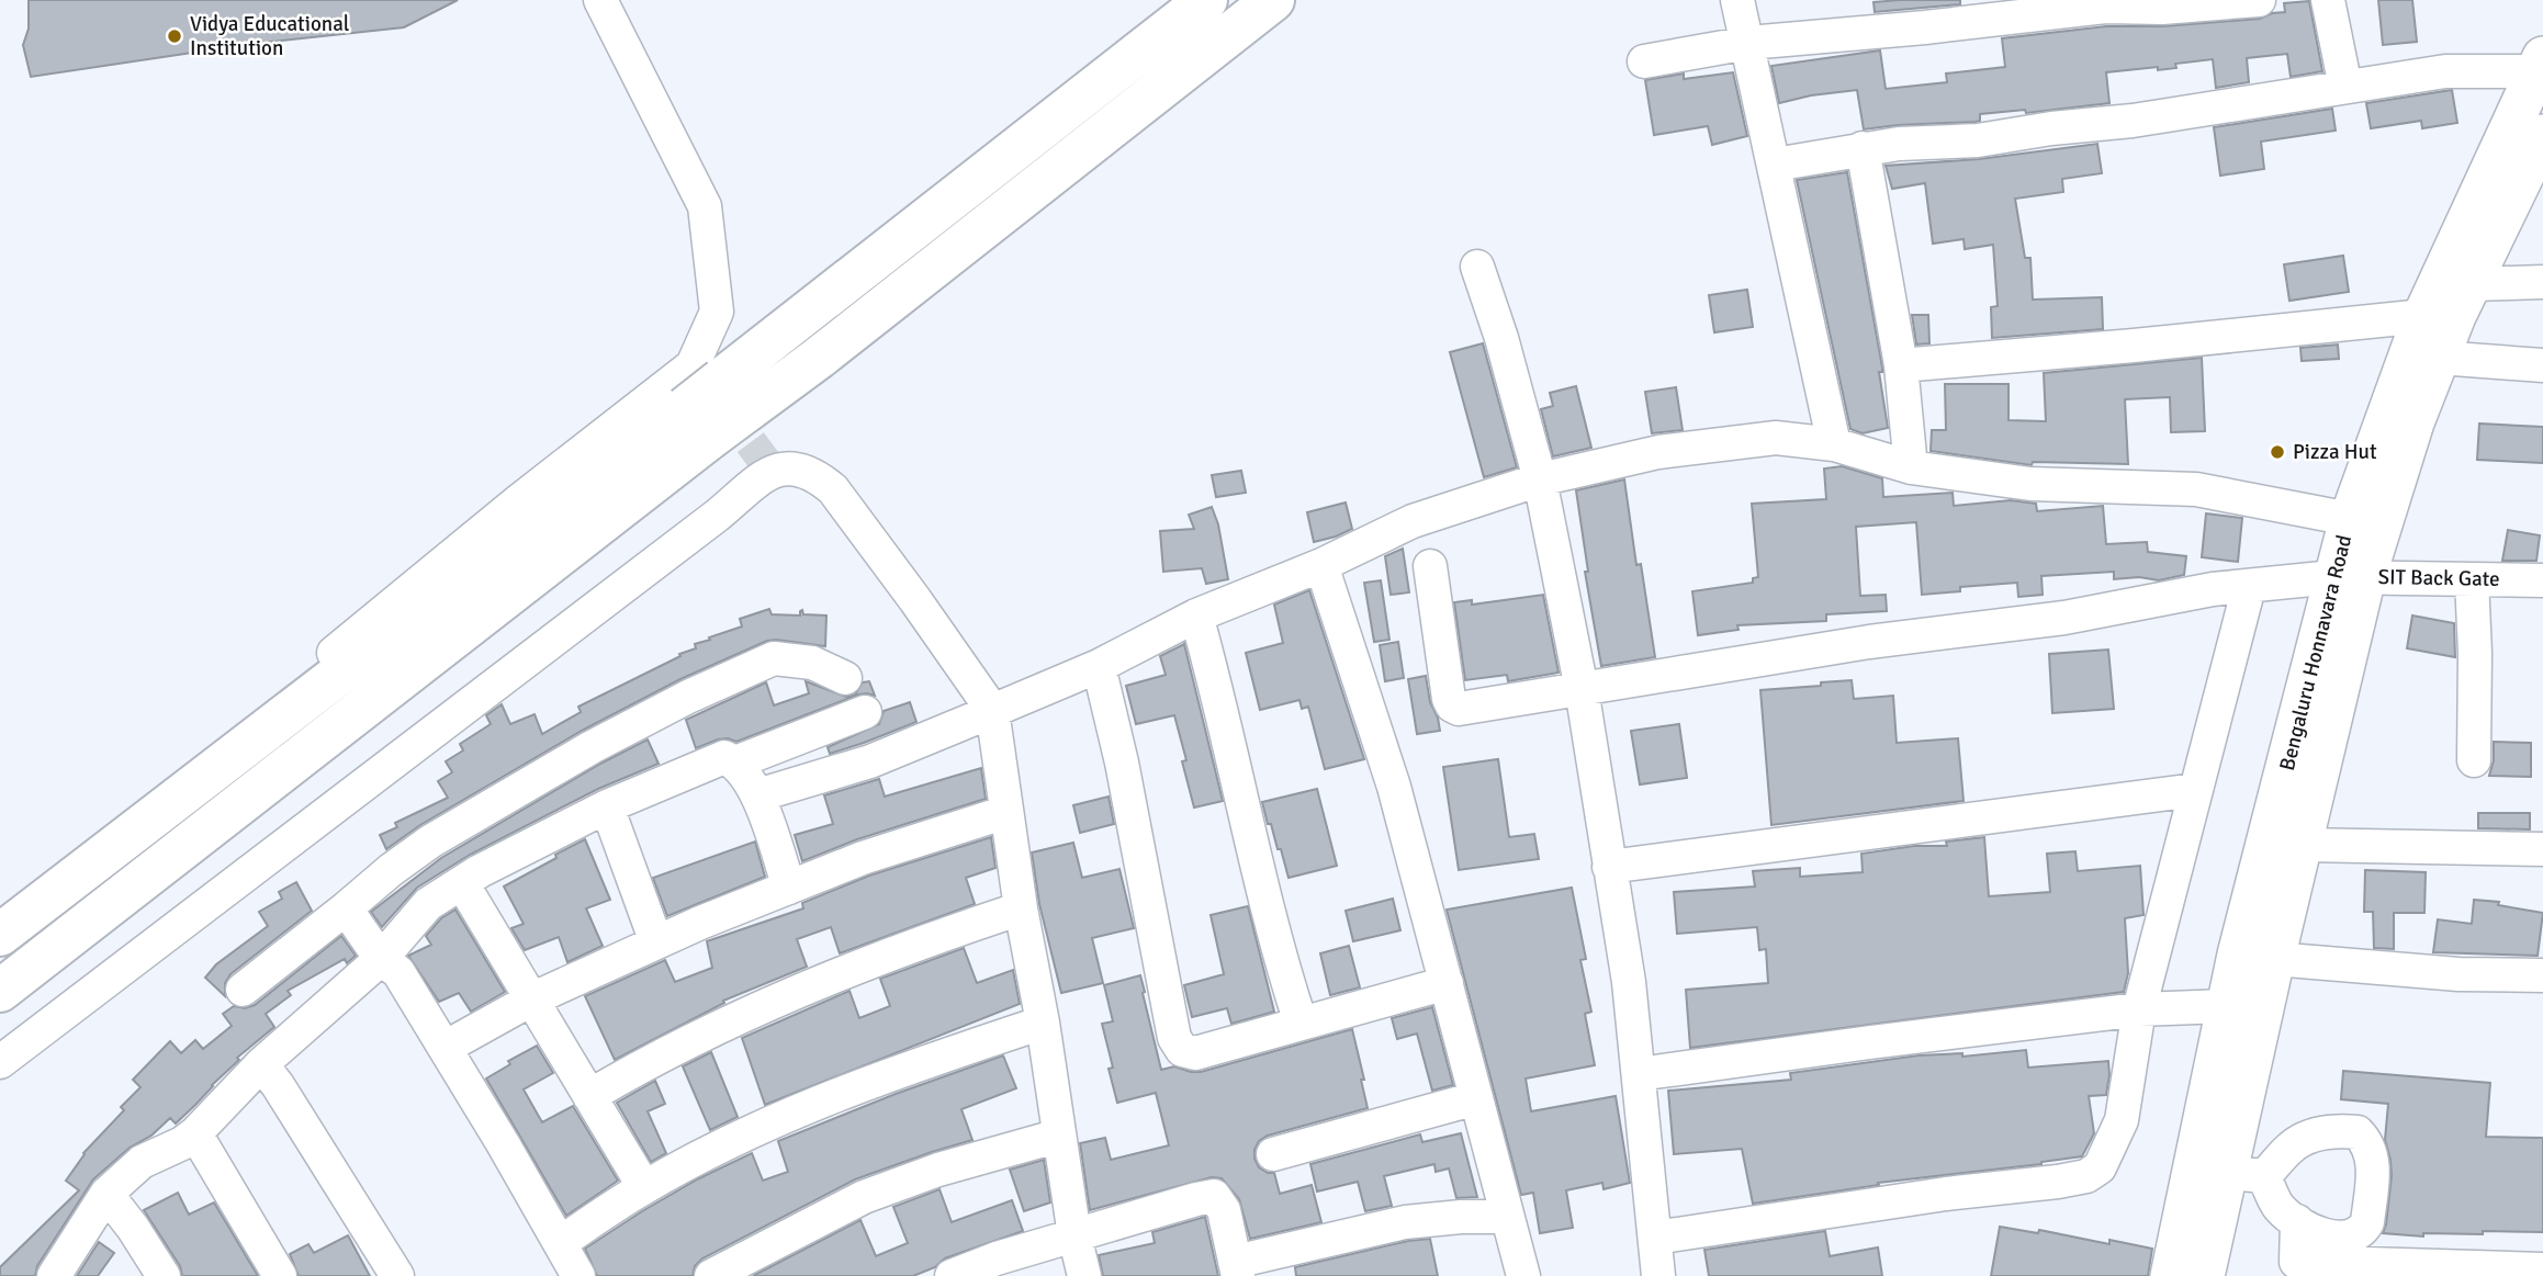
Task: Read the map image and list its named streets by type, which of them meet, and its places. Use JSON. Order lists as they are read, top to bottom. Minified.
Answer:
{"streets":{"main road":["Bengaluru Honnavara Road"],"street":["SIT Back Gate"]},"crossings":[["SIT Back Gate","Bengaluru Honnavara Road"]],"places":["Vidya Educational Institution","Pizza Hut"]}
